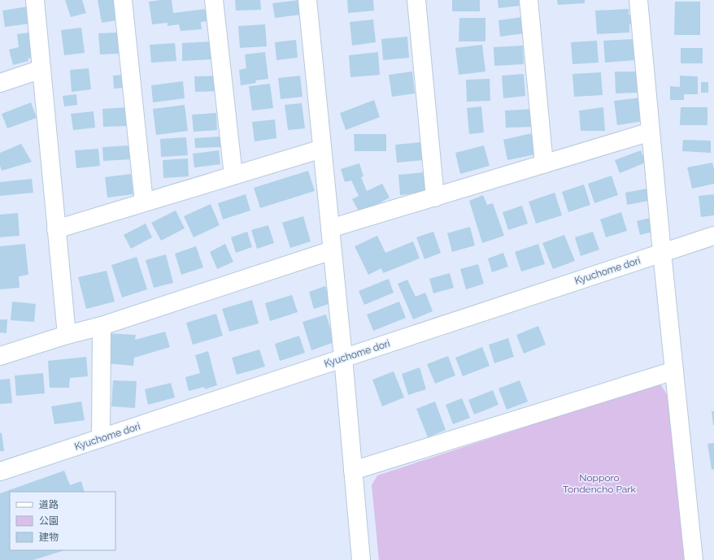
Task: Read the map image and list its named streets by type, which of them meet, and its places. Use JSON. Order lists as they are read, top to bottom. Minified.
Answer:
{"streets":{"street":["Kyuchome dori"]},"parks":["Nopporo Tondencho Park"],"legend":["道路","公園","建物"]}
